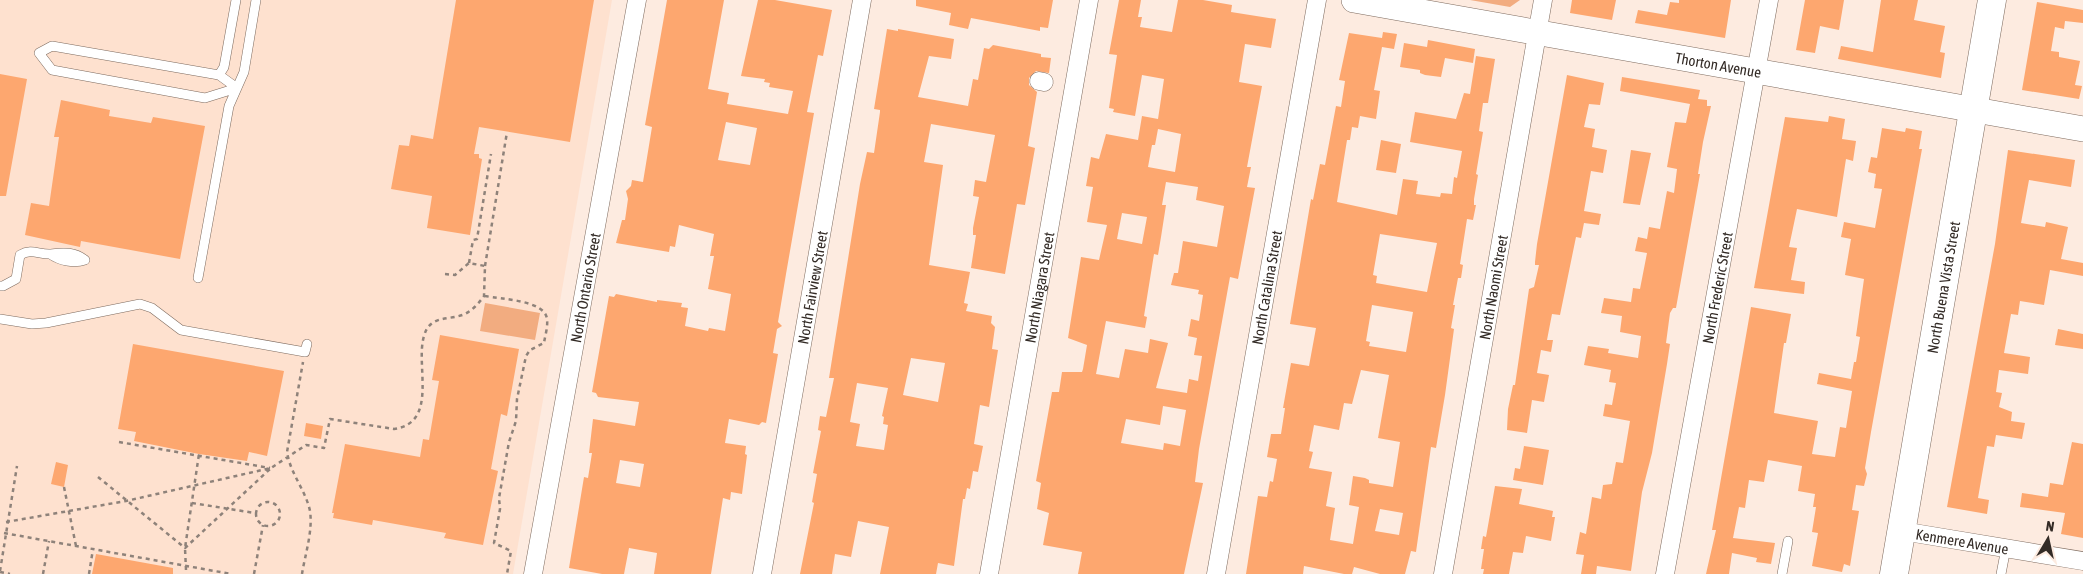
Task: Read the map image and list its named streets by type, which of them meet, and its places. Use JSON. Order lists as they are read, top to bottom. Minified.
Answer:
{"streets":{"main road":["North Buena Vista Street"],"street":["Thorton Avenue","North Ontario Street","North Fairview Street","North Niagara Street","North Catalina Street","North Naomi Street","North Frederic Street","Kenmere Avenue"]},"crossings":[["Thorton Avenue","North Naomi Street"],["Thorton Avenue","North Frederic Street"],["Thorton Avenue","North Buena Vista Street"],["North Buena Vista Street","Kenmere Avenue"]],"north":"top"}
